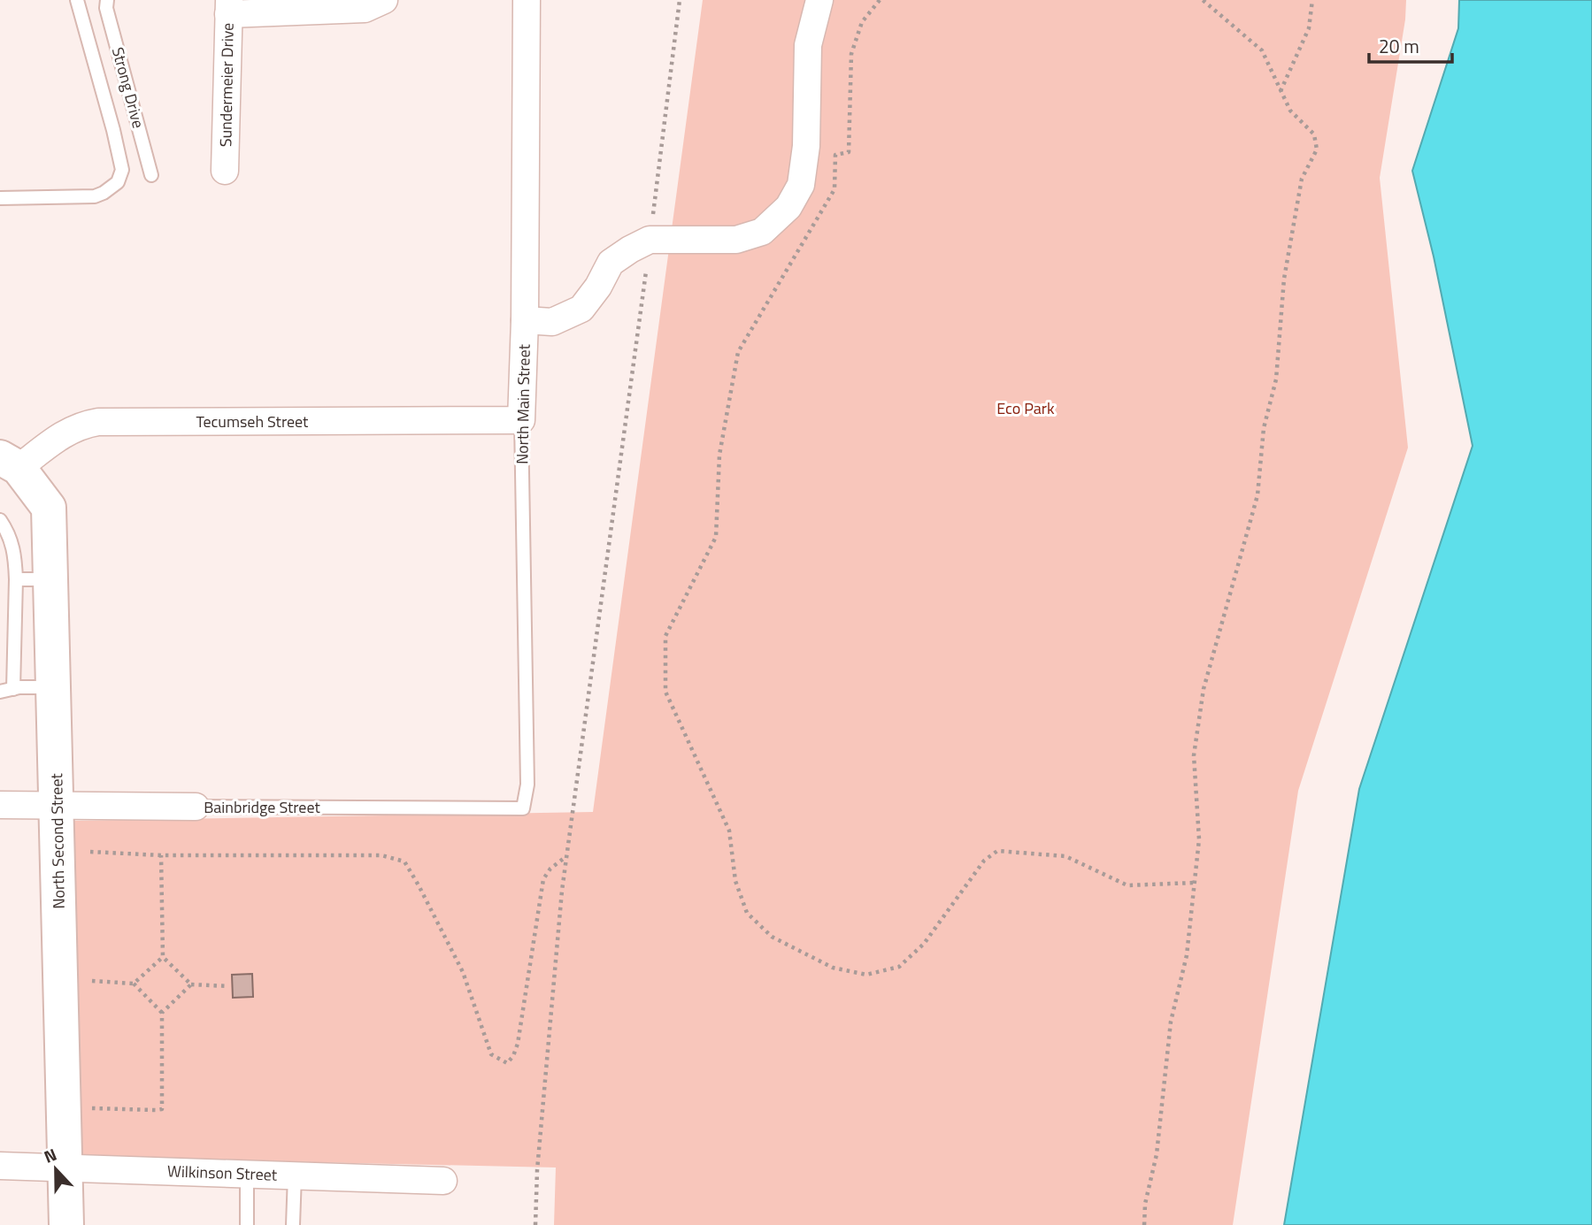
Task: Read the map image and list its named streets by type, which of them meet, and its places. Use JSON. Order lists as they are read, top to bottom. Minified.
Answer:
{"streets":{"main road":["North Second Street"],"street":["Sundermeier Drive","North Main Street","Tecumseh Street","Bainbridge Street","Wilkinson Street"],"lane":["Strong Drive"]},"crossings":[["North Main Street","Tecumseh Street"],["North Main Street","Bainbridge Street"],["Tecumseh Street","North Second Street"],["Bainbridge Street","North Second Street"],["North Second Street","Wilkinson Street"]],"parks":["Eco Park"],"scale_bar":"20 m","north":"top"}
